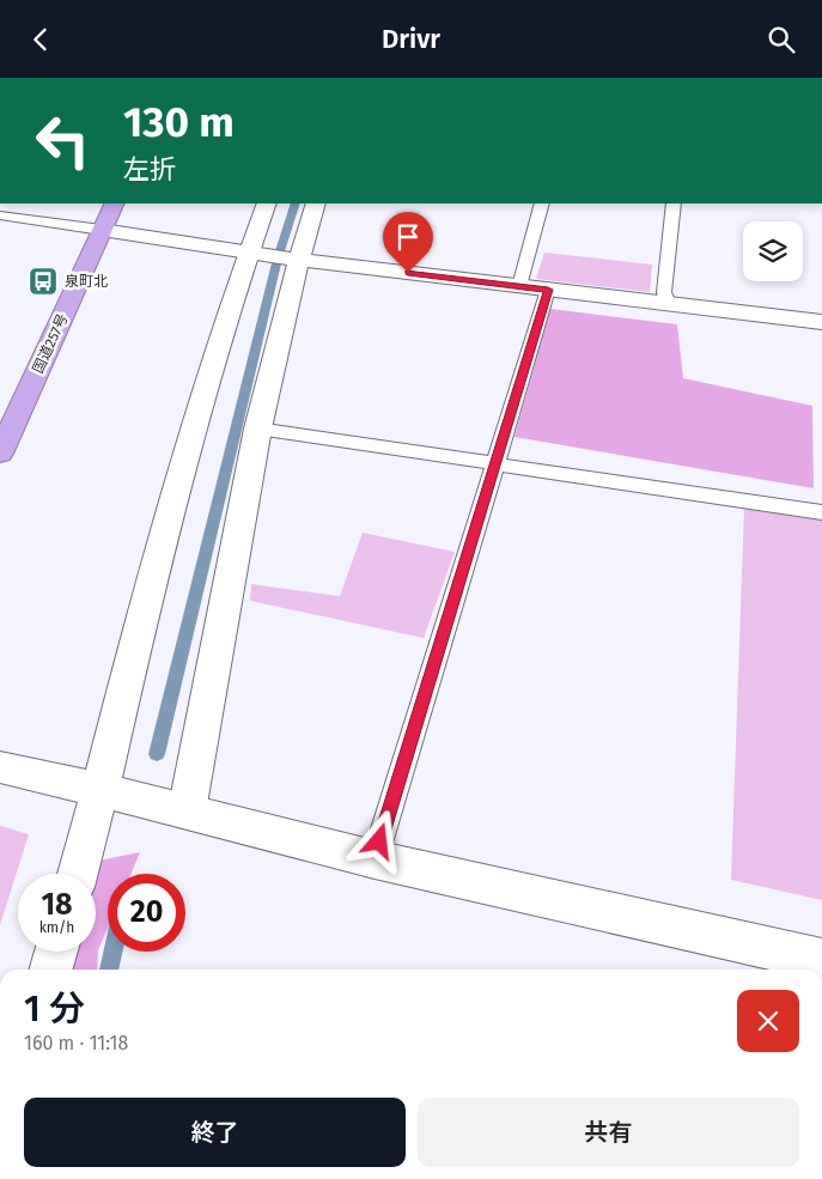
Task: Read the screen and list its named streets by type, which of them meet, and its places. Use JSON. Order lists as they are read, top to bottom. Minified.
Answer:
{"streets":{"highway":["国道257号"]},"places":{"bus stop":["泉町北"]},"page":{"header":"Drivr","turn":["130 m","左折"],"speed":"18 km/h","limit":"20","heading":["1 分","160 m · 11:18"],"buttons":["終了","共有"]}}
